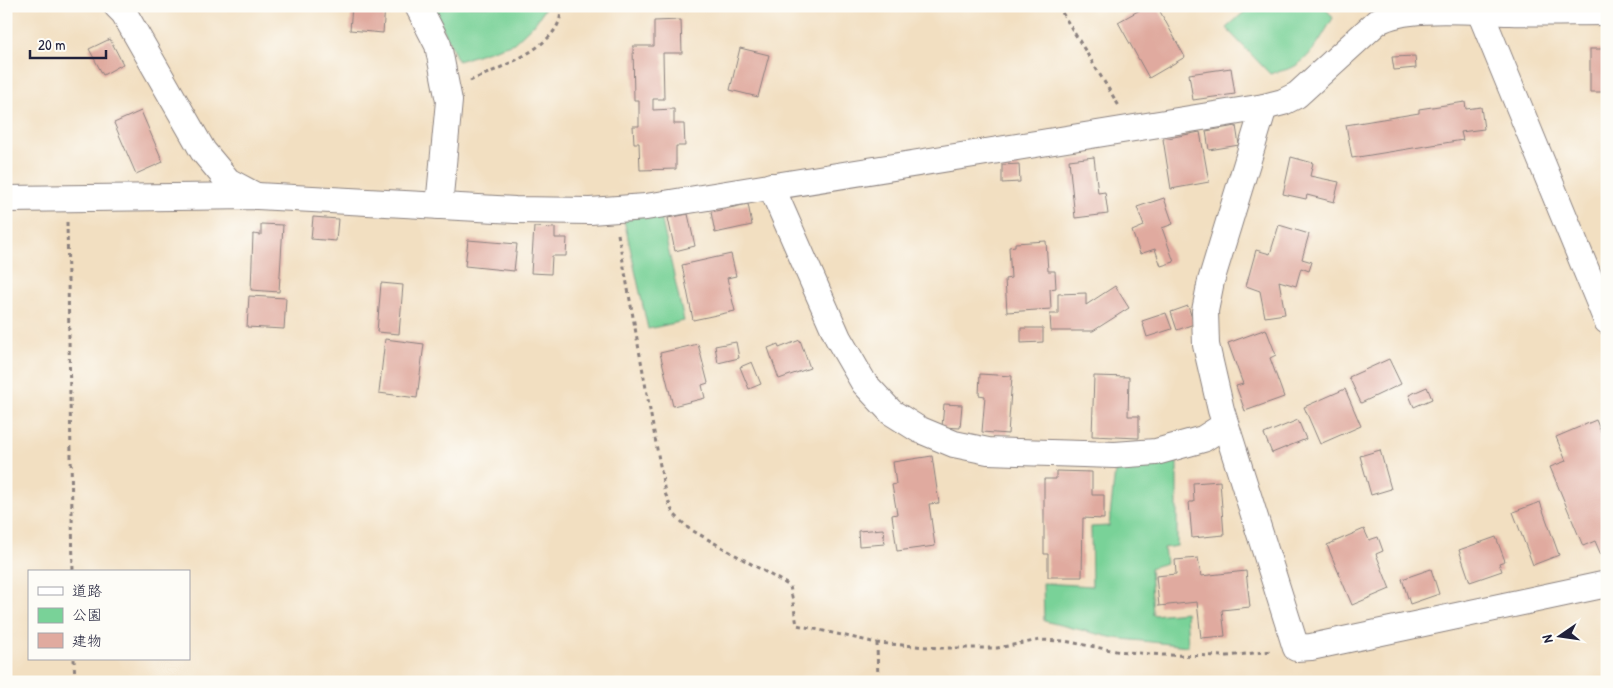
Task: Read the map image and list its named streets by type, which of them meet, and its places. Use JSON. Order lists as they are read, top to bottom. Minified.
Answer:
{"legend":["道路","公園","建物"],"scale_bar":"20 m","north":"left"}
